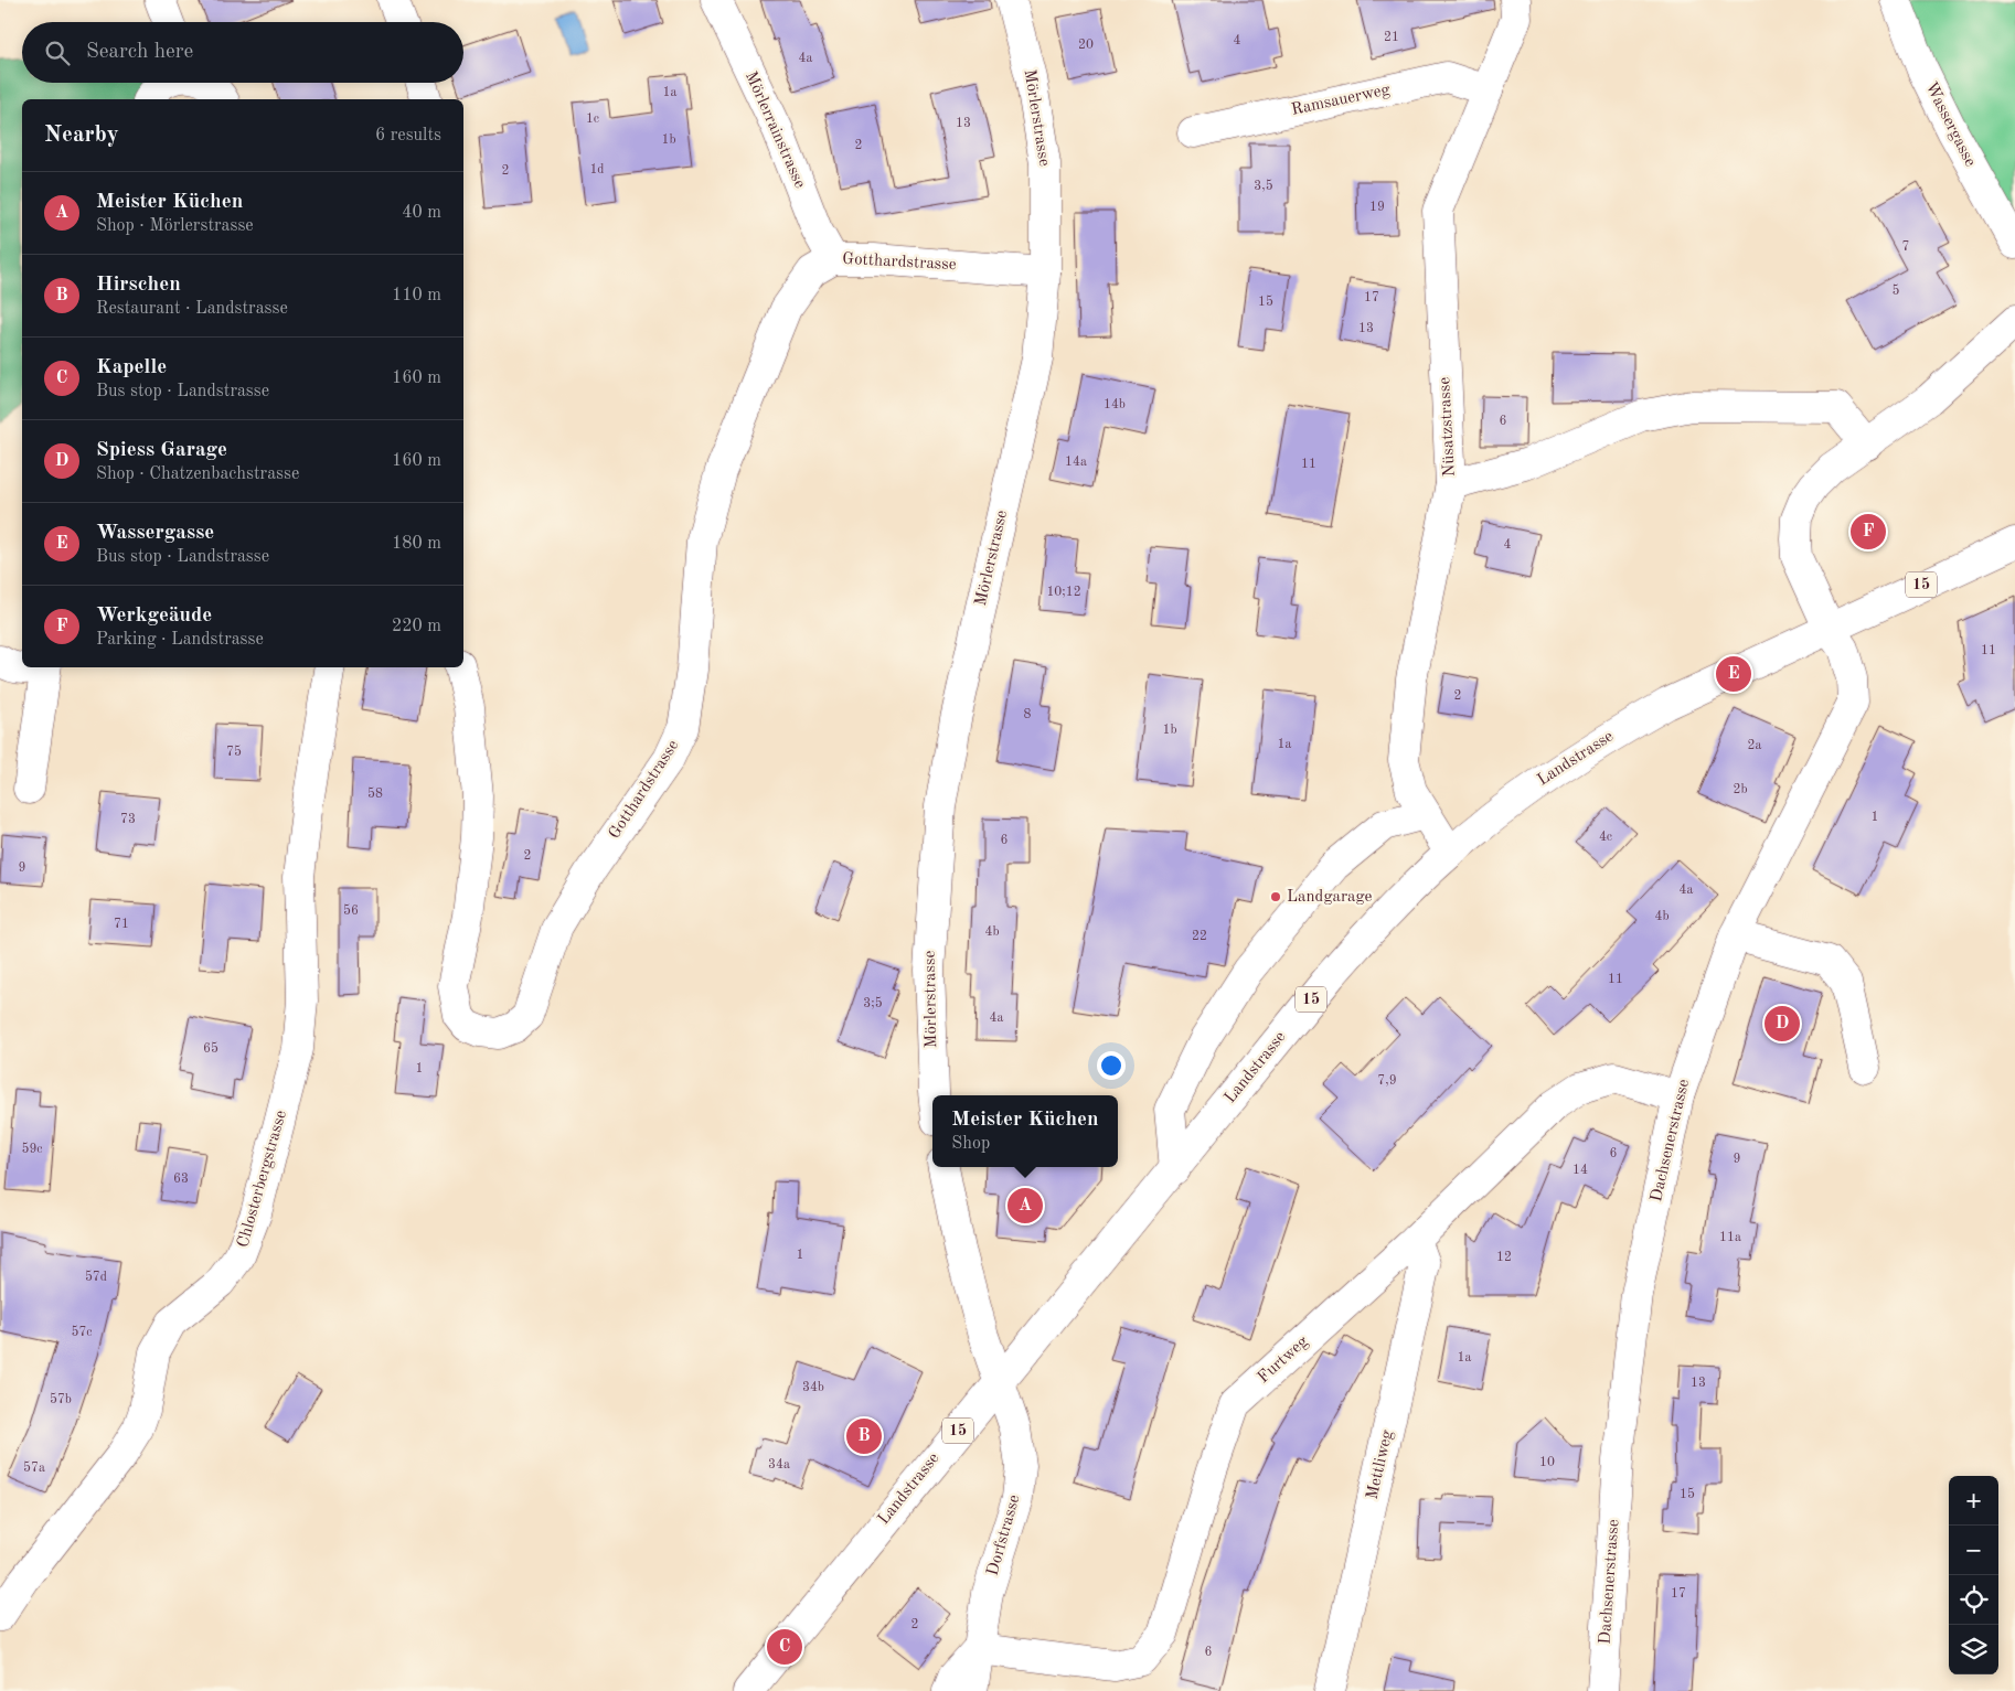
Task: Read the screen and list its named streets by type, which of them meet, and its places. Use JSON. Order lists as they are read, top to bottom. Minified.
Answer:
{"streets":{"street":["Ramsauerweg","Mörlerstrasse","Wassergasse","Mörlerrainstrasse","Gotthardstrasse","Nüsatzstrasse","15","Landstrasse","Dachsenerstrasse","Chlosterbergstrasse","Furtweg","Mettliweg","Dorfstrasse"]},"crossings":[["Ramsauerweg","Nüsatzstrasse"],["Mörlerstrasse","Gotthardstrasse"],["Mörlerrainstrasse","Gotthardstrasse"],["Nüsatzstrasse","Landstrasse"],["Landstrasse","Dachsenerstrasse"],["Landstrasse","Dorfstrasse"],["Dachsenerstrasse","Furtweg"],["Furtweg","Mettliweg"],["Furtweg","Dorfstrasse"]],"places":["Landgarage"],"house_numbers":["21","4","20","4a","1a","1c","13","1b","2","1d","2","3,5","19","7","5","17","15","13","14b","6","14a","11","4","10;12","11","2","8","1b","1a","2a","75","2b","58","1","73","4c","6","2","9","4a","56","4b","71","4b","22","11","3;5","4a","65","1","7,9","59c","6","9","14","63","11a","1","12","57d","57c","1a","13","34b","57b","10","34a","57a","15","17","2","6"],"page":{"search":"Search here","heading":["Nearby","6 results"],"list":[{"mark":"A","name":"Meister Küchen","note":"Shop · Mörlerstrasse","value":"40 m"},{"mark":"B","name":"Hirschen","note":"Restaurant · Landstrasse","value":"110 m"},{"mark":"C","name":"Kapelle","note":"Bus stop · Landstrasse","value":"160 m"},{"mark":"D","name":"Spiess Garage","note":"Shop · Chatzenbachstrasse","value":"160 m"},{"mark":"E","name":"Wassergasse","note":"Bus stop · Landstrasse","value":"180 m"},{"mark":"F","name":"Werkgeäude","note":"Parking · Landstrasse","value":"220 m"}],"pins":["F","E","D","A","B","C"],"popup":["Meister Küchen","Shop"],"map_buttons":["+","−"]}}
